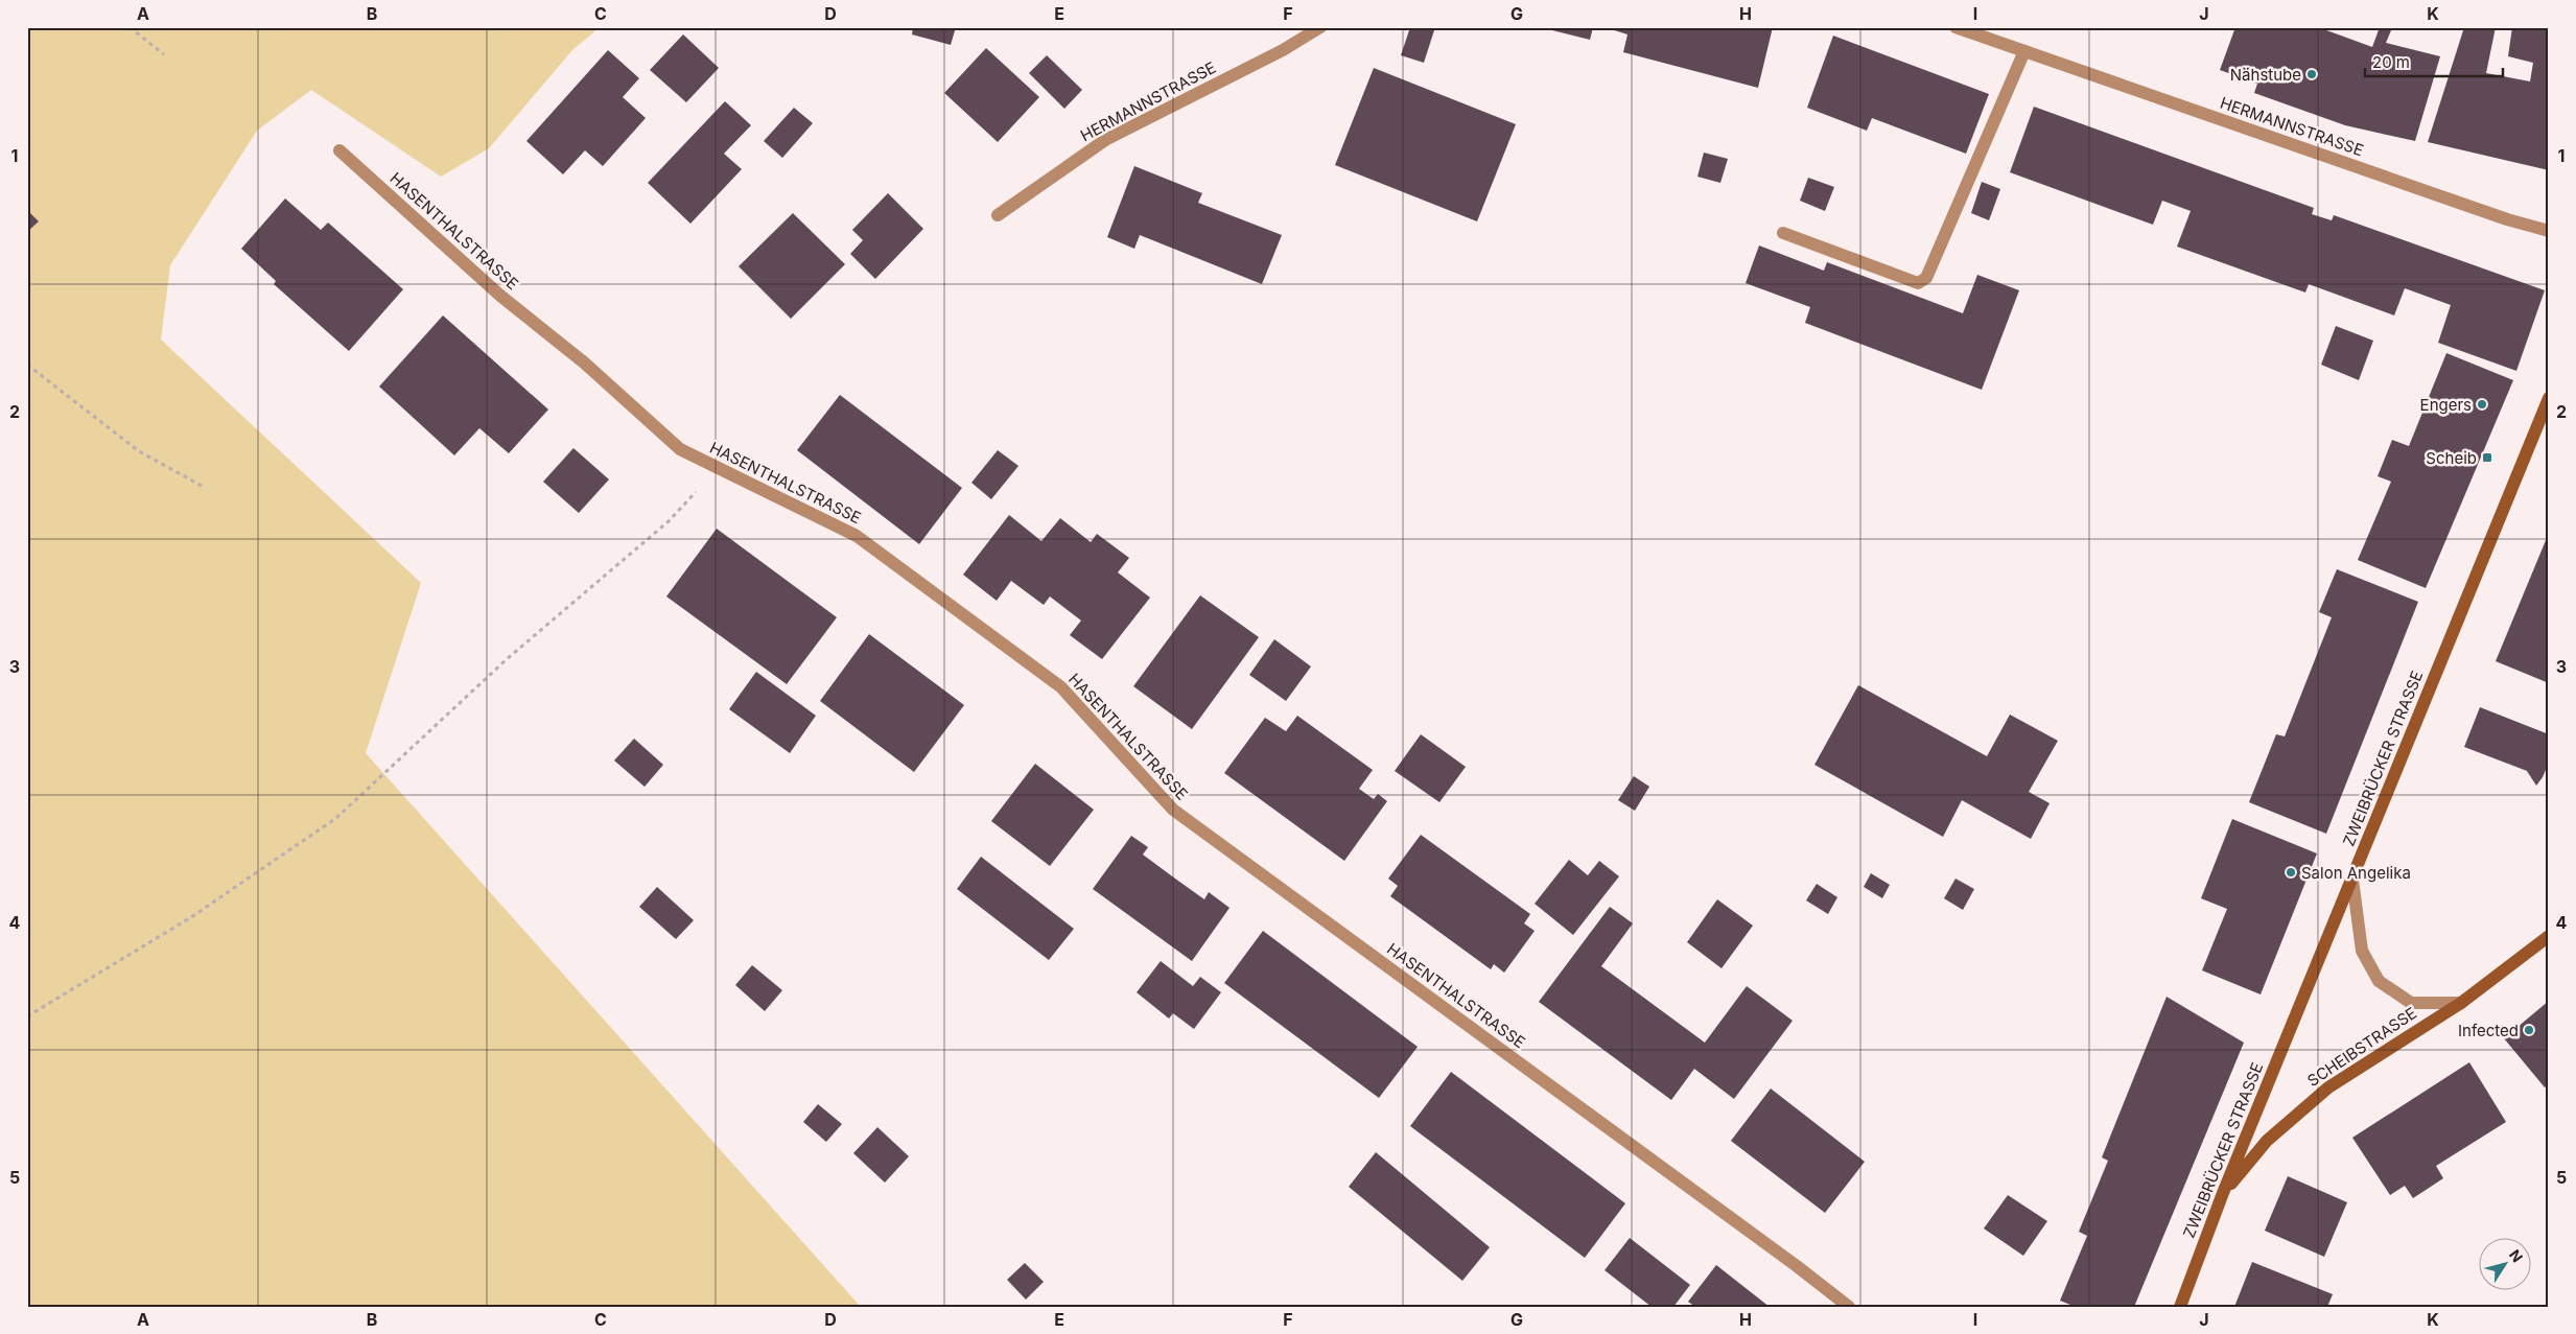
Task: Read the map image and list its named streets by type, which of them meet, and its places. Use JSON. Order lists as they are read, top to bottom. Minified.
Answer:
{"streets":{"main road":["ZWEIBRÜCKER STRASSE","SCHEIBSTRASSE"],"street":["HERMANNSTRASSE","HASENTHALSTRASSE"]},"crossings":[["ZWEIBRÜCKER STRASSE","SCHEIBSTRASSE"]],"places":{"other":["Nähstube","Engers","Salon Angelika","Infected"],"transit":["Scheib"]},"scale_bar":"20 m","north":"top right","grid":{"columns":["A","B","C","D","E","F","G","H","I","J","K"],"rows":["1","2","3","4","5"]}}
